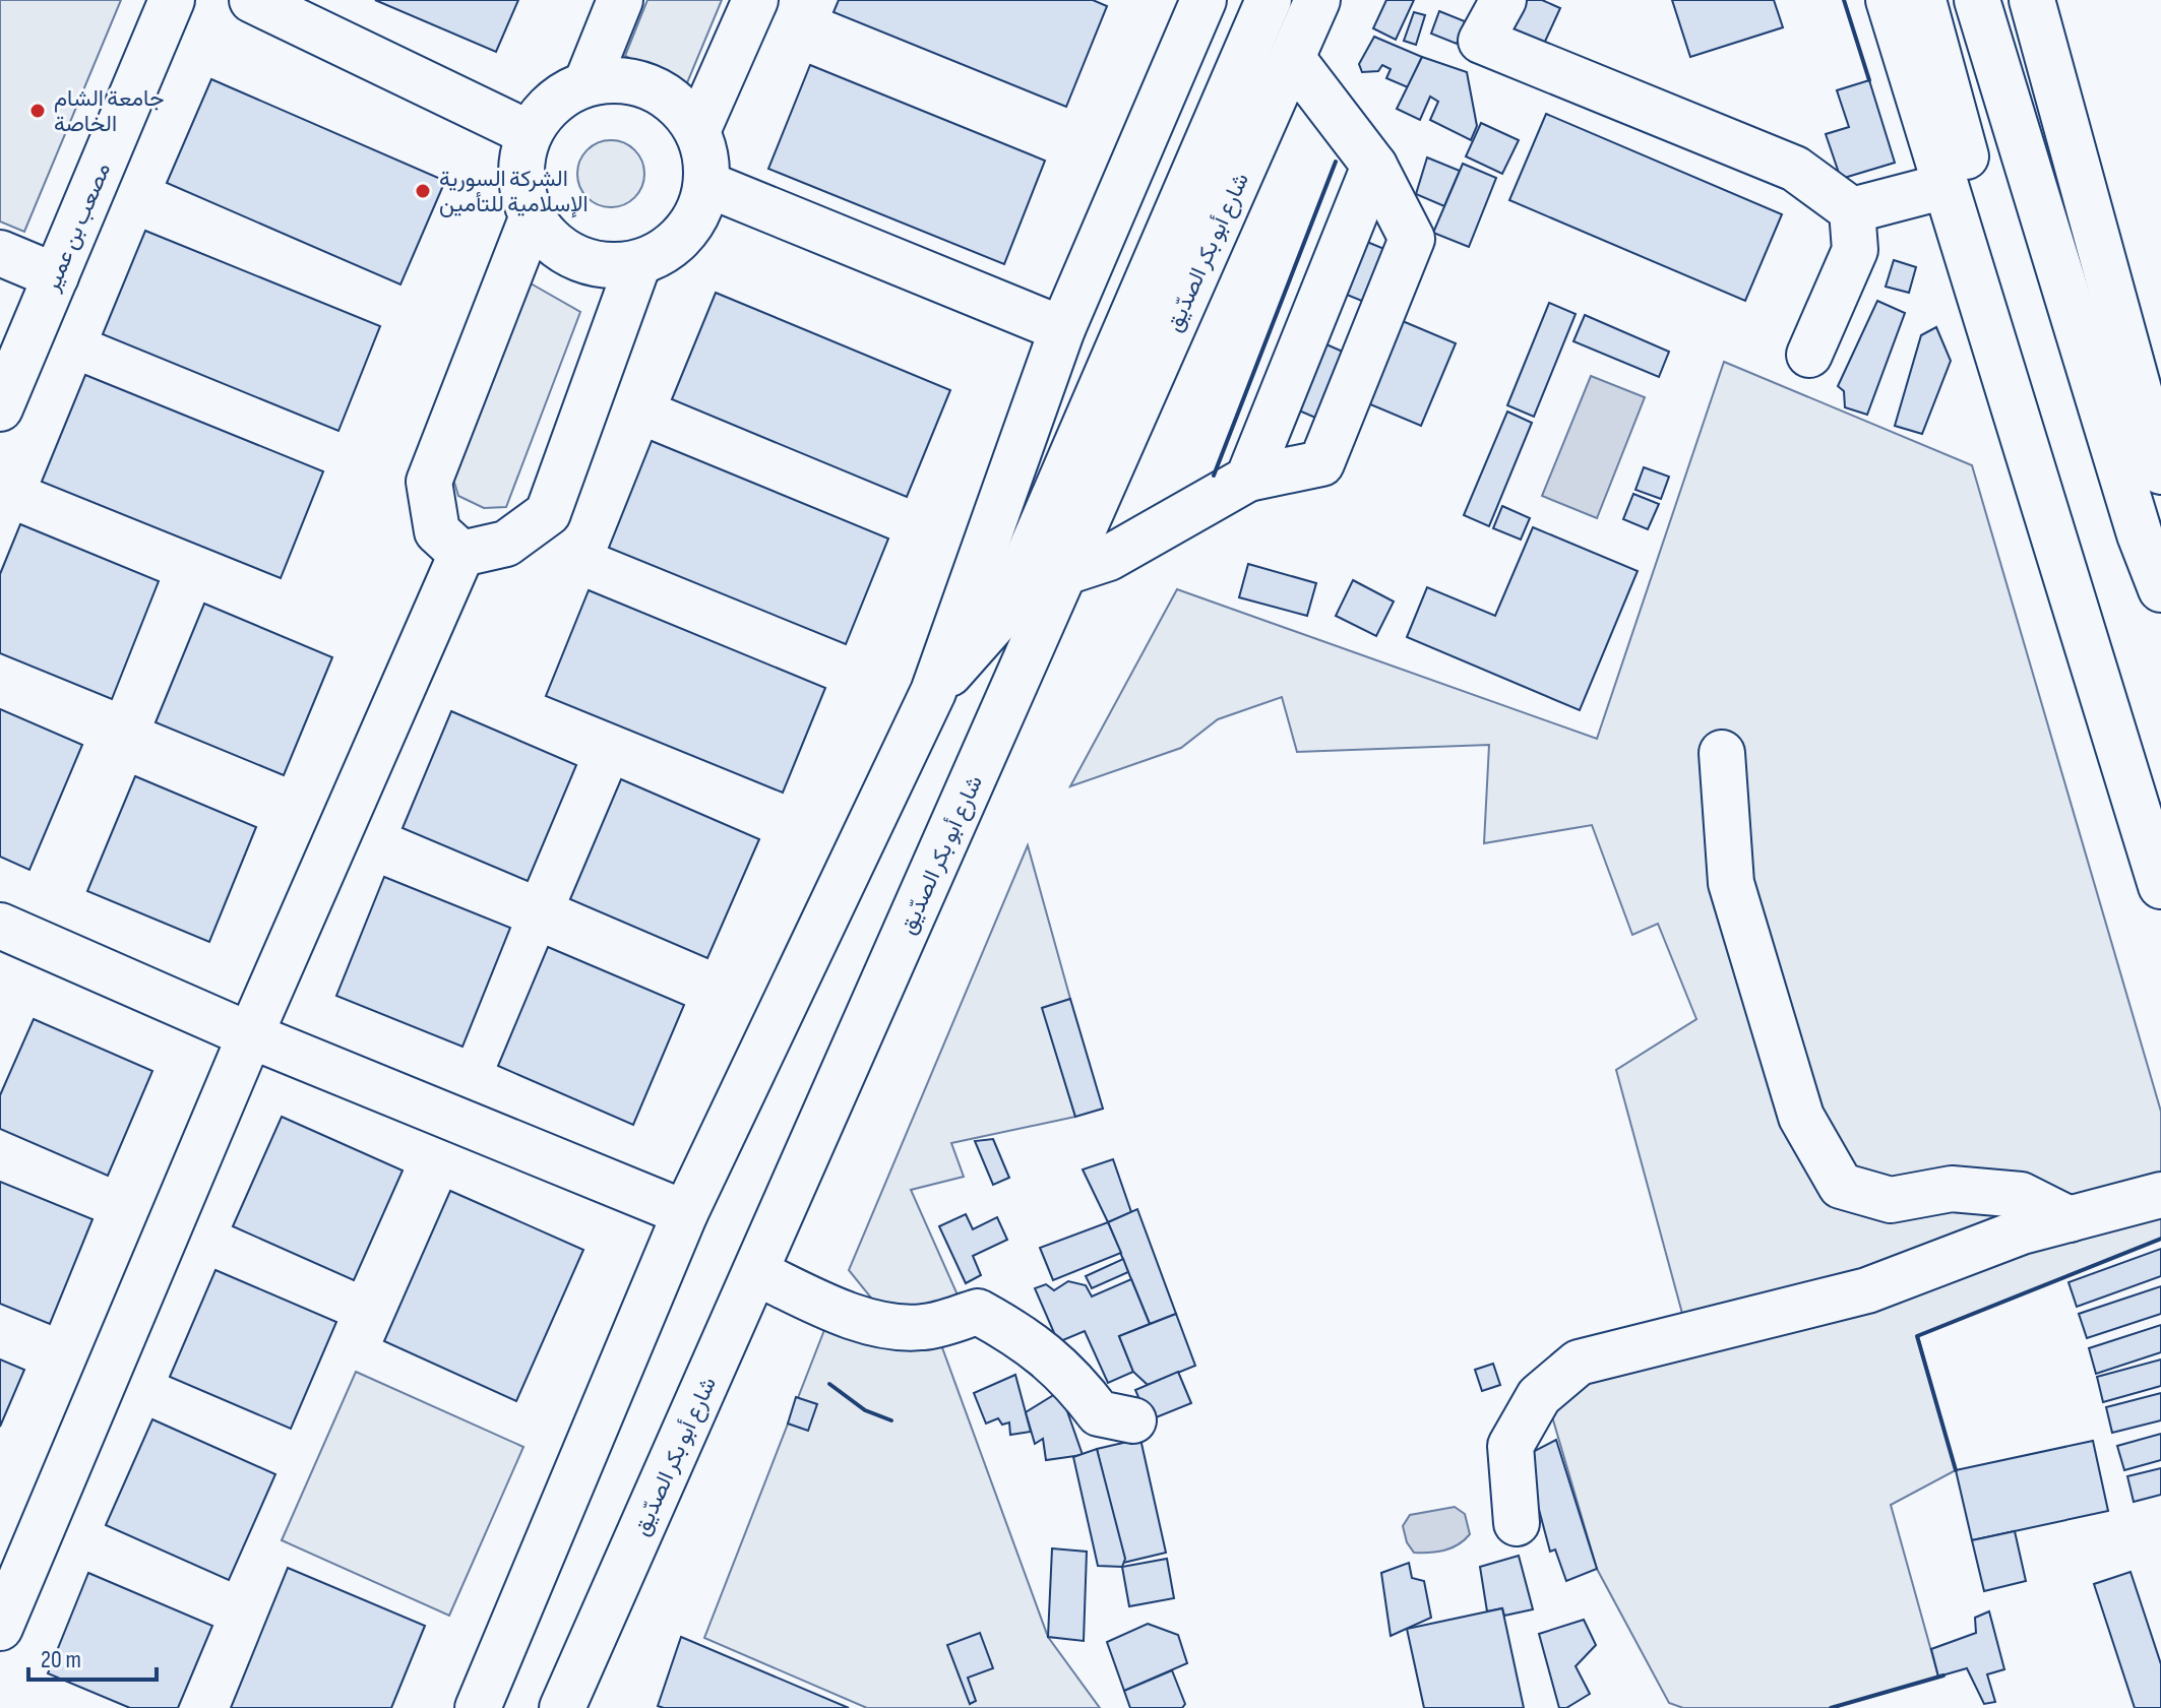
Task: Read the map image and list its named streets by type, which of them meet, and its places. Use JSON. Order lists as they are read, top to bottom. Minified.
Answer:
{"streets":{"main road":["مصعب بن عمير","شارع أبو بكر الصدّيق"]},"places":["جامعة الشام الخاصة","الشركة السورية الإسلامية للتأمين"],"scale_bar":"20 m"}
